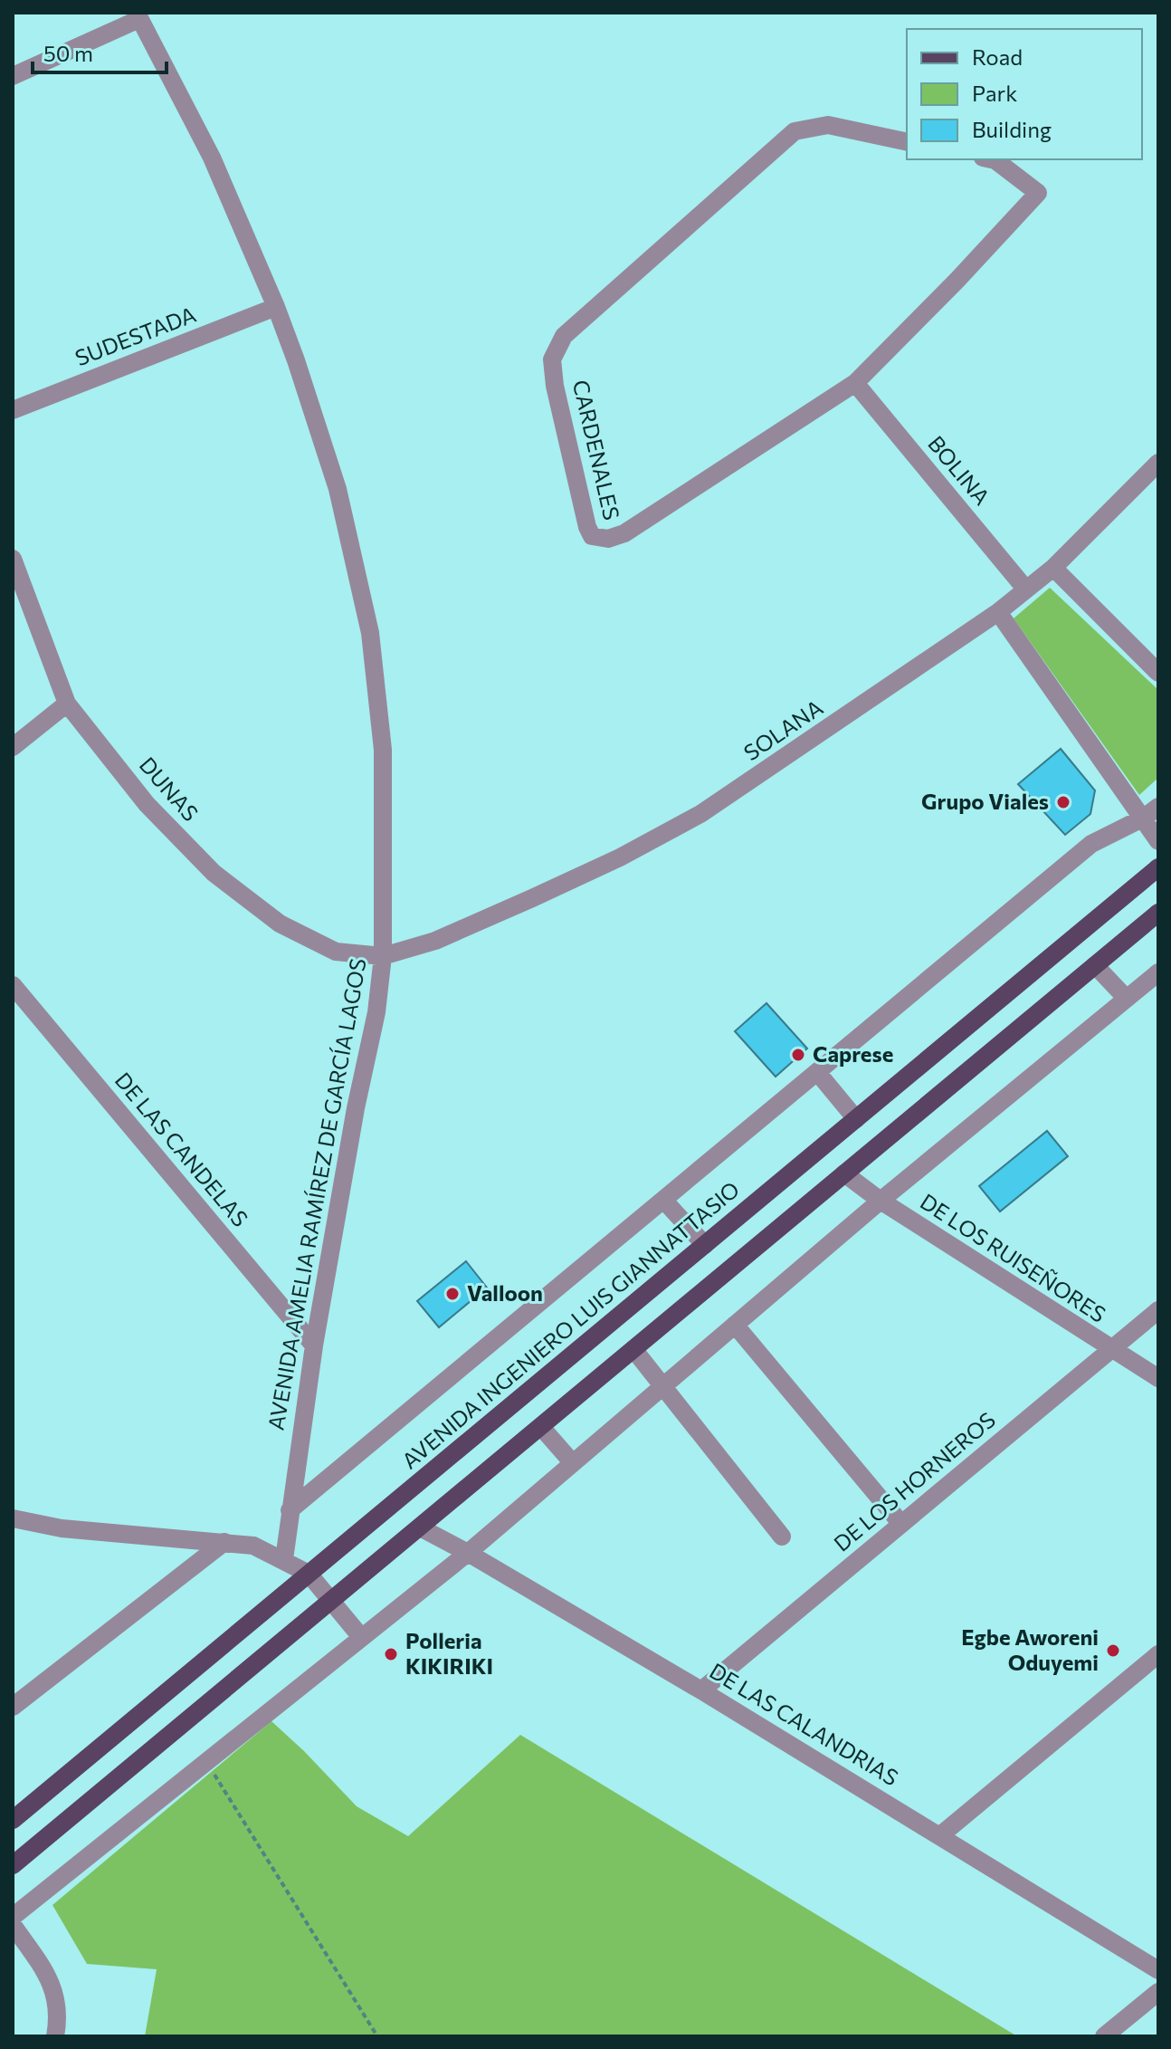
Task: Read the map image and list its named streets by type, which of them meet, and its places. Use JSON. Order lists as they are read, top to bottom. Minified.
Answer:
{"streets":{"main road":["AVENIDA INGENIERO LUIS GIANNATTASIO"],"street":["SUDESTADA","CARDENALES","BOLINA","SOLANA","DUNAS","DE LAS CANDELAS","AVENIDA AMELIA RAMÍREZ DE GARCÍA LAGOS","DE LOS RUISEÑORES","DE LOS HORNEROS","DE LAS CALANDRIAS"]},"crossings":[["SUDESTADA","AVENIDA AMELIA RAMÍREZ DE GARCÍA LAGOS"],["CARDENALES","BOLINA"],["BOLINA","SOLANA"],["SOLANA","DUNAS"],["SOLANA","AVENIDA AMELIA RAMÍREZ DE GARCÍA LAGOS"],["DUNAS","AVENIDA AMELIA RAMÍREZ DE GARCÍA LAGOS"],["DE LAS CANDELAS","AVENIDA AMELIA RAMÍREZ DE GARCÍA LAGOS"],["AVENIDA AMELIA RAMÍREZ DE GARCÍA LAGOS","AVENIDA INGENIERO LUIS GIANNATTASIO"],["DE LOS RUISEÑORES","DE LOS HORNEROS"],["DE LOS HORNEROS","DE LAS CALANDRIAS"]],"places":["Grupo Viales","Caprese","Valloon","Egbe Aworeni Oduyemi","Polleria KIKIRIKI"],"legend":["Road","Park","Building"],"scale_bar":"50 m"}
